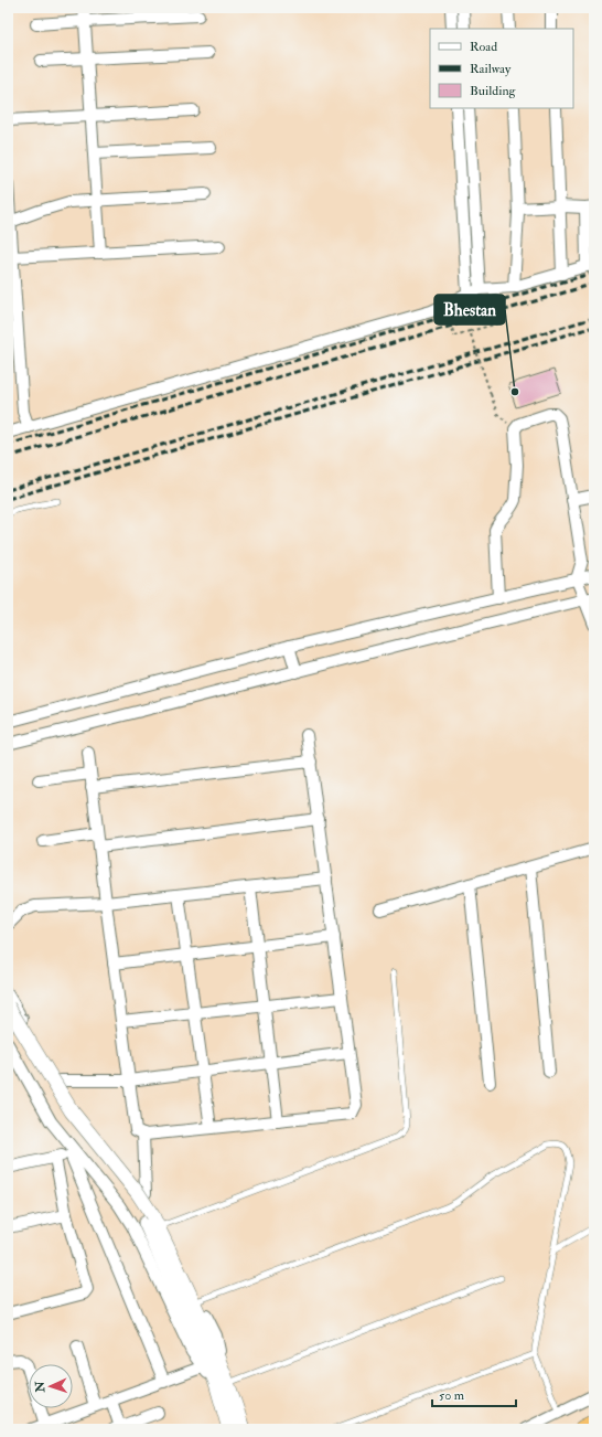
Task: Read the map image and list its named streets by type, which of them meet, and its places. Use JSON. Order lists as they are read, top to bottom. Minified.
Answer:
{"places":["Bhestan"],"legend":["Road","Railway","Building"],"scale_bar":"50 m","north":"left"}
